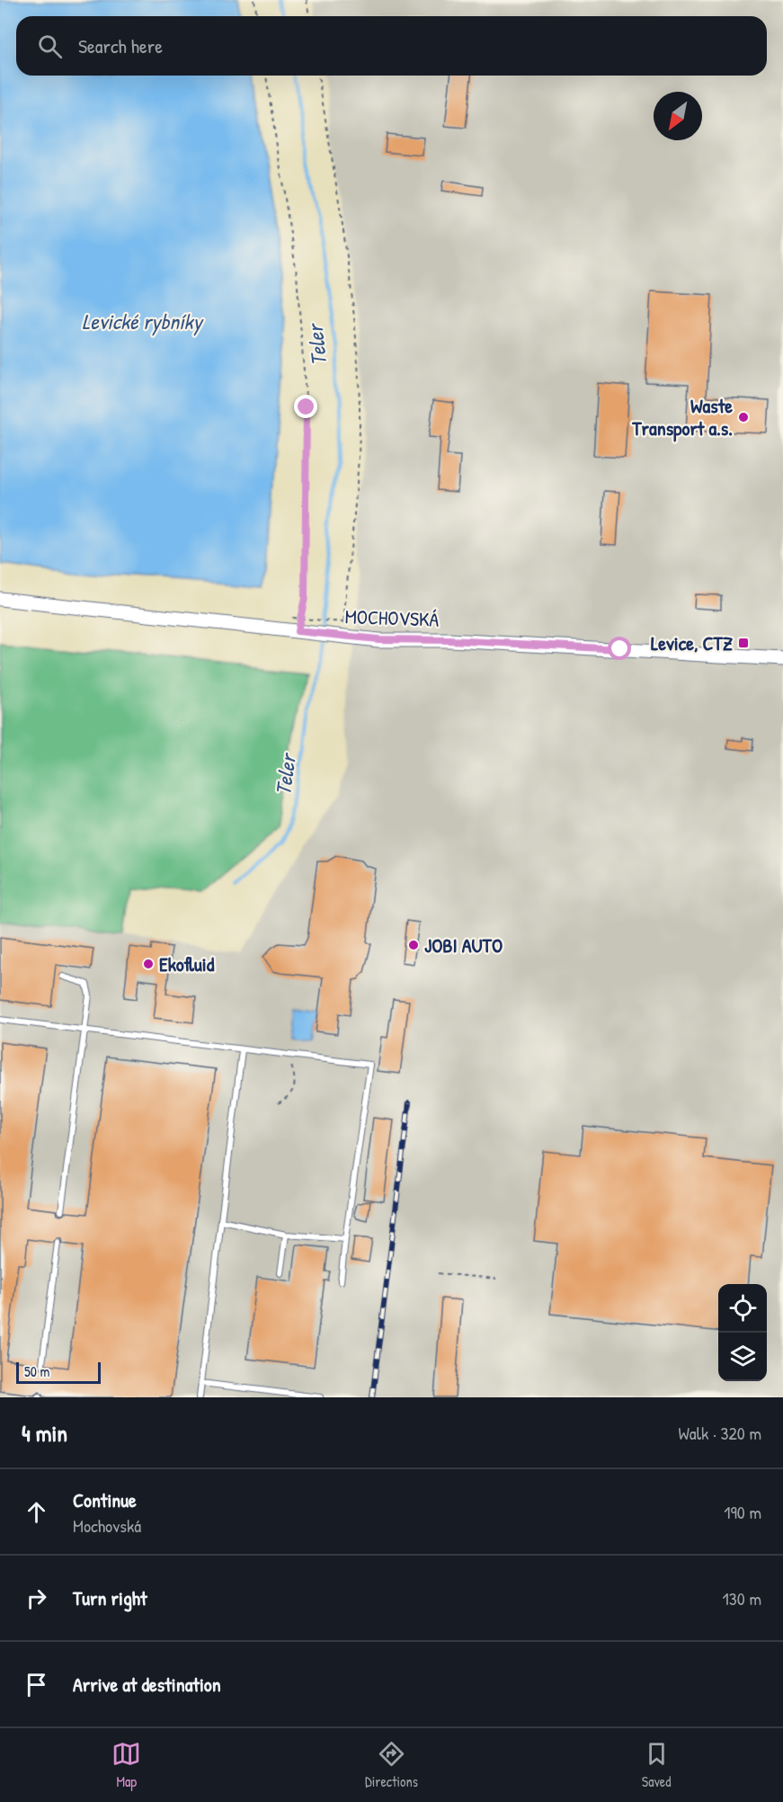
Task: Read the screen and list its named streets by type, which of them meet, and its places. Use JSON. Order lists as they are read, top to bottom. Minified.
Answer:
{"streets":{"street":["MOCHOVSKÁ"]},"water":["Levické rybníky","Teler"],"places":{"other":["Waste Transport a.s.","JOBI AUTO","Ekofluid"],"transit":["Levice, CTZ"]},"scale_bar":"50 m","north":"bottom left","page":{"search":"Search here","scale":"50 m","heading":["4 min","Walk · 320 m"],"list":[["Continue","Mochovská","190 m"],["Turn right","130 m"],"Arrive at destination"],"nav":["Map","Directions","Saved"]}}
